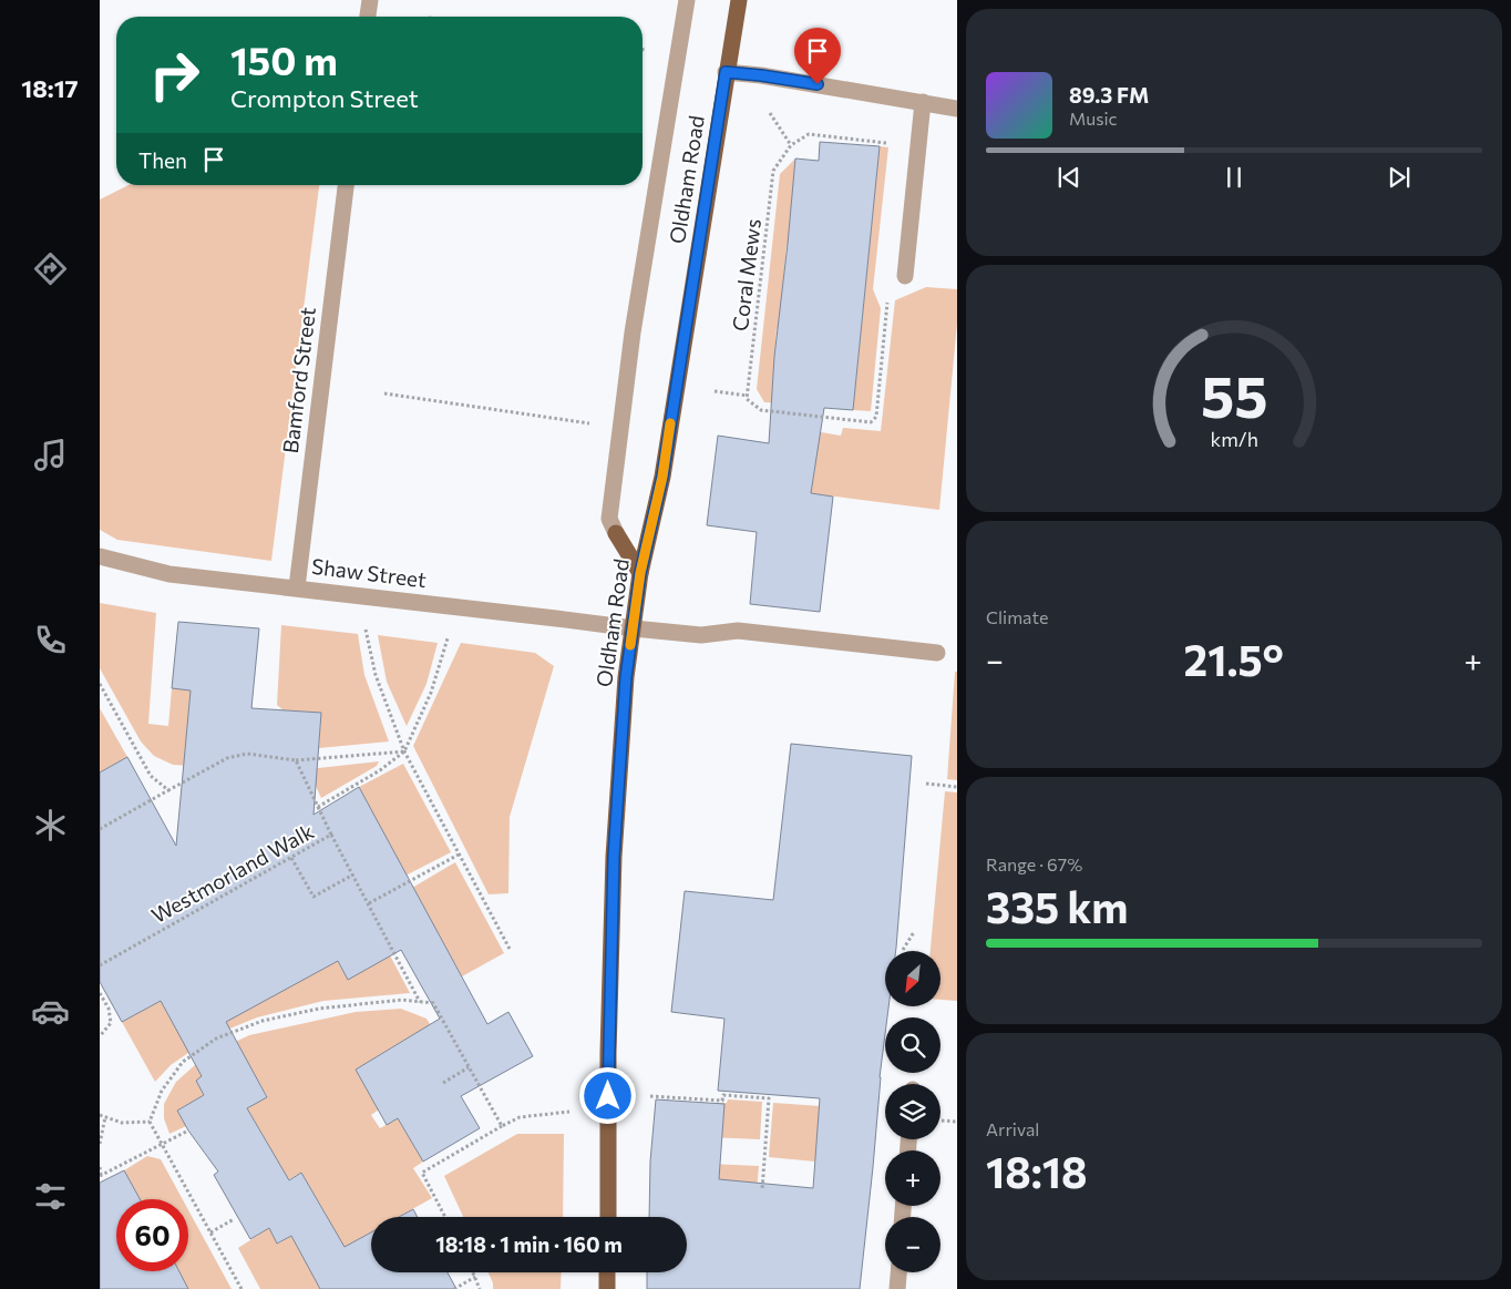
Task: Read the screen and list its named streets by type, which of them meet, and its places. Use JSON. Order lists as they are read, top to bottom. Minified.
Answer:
{"streets":{"main road":["Oldham Road"],"street":["Bamford Street","Shaw Street"],"path":["Coral Mews","Westmorland Walk"]},"crossings":[["Oldham Road","Shaw Street"],["Bamford Street","Shaw Street"]],"north":"bottom left","page":{"tabs":"18:17","turn":["150 m","Crompton Street"],"song":["89.3 FM","Music"],"then":"Then","tile":["Climate",["Range · 67%","335 km"],["Arrival","18:18"]],"heat":["−","21.5°","+"],"map_buttons":["+","−"],"limit":"60","trip":"18:18 · 1 min · 160 m","gauge":["55","km/h"]}}
